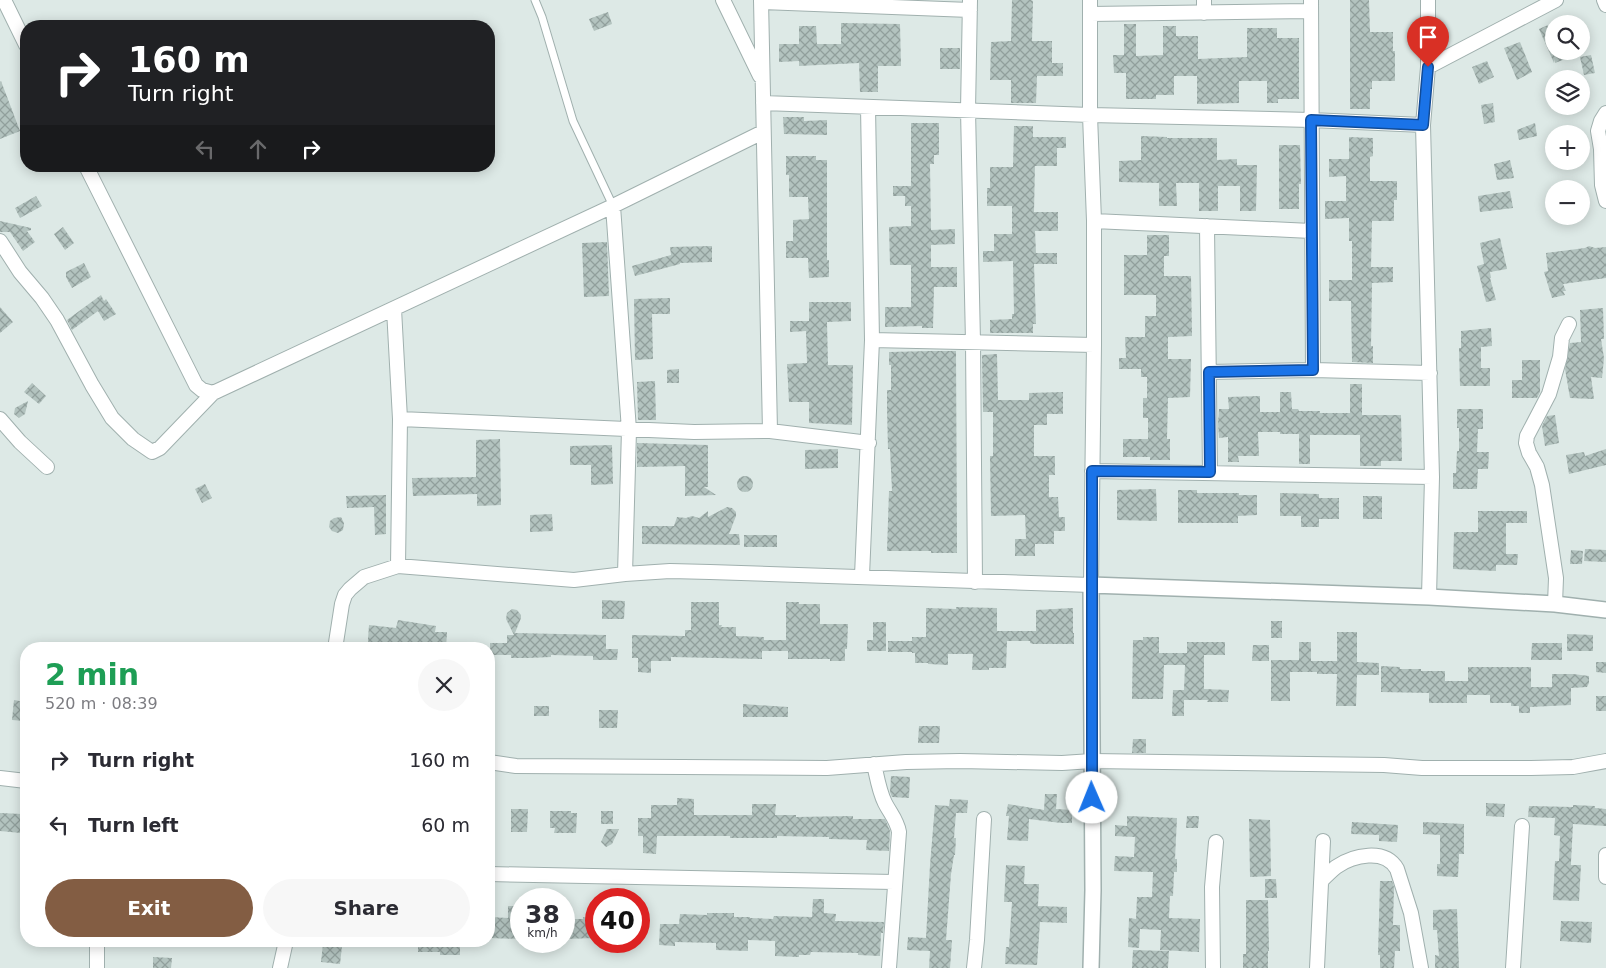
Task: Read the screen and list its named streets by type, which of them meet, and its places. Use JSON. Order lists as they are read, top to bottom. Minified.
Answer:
{"page":{"map_buttons":["+","−"],"turn":["160 m","Turn right"],"heading":["2 min","520 m · 08:39"],"list":[{"name":"Turn right","value":"160 m"},{"name":"Turn left","value":"60 m"}],"buttons":["Exit","Share"],"speed":"38 km/h","limit":"40"}}
